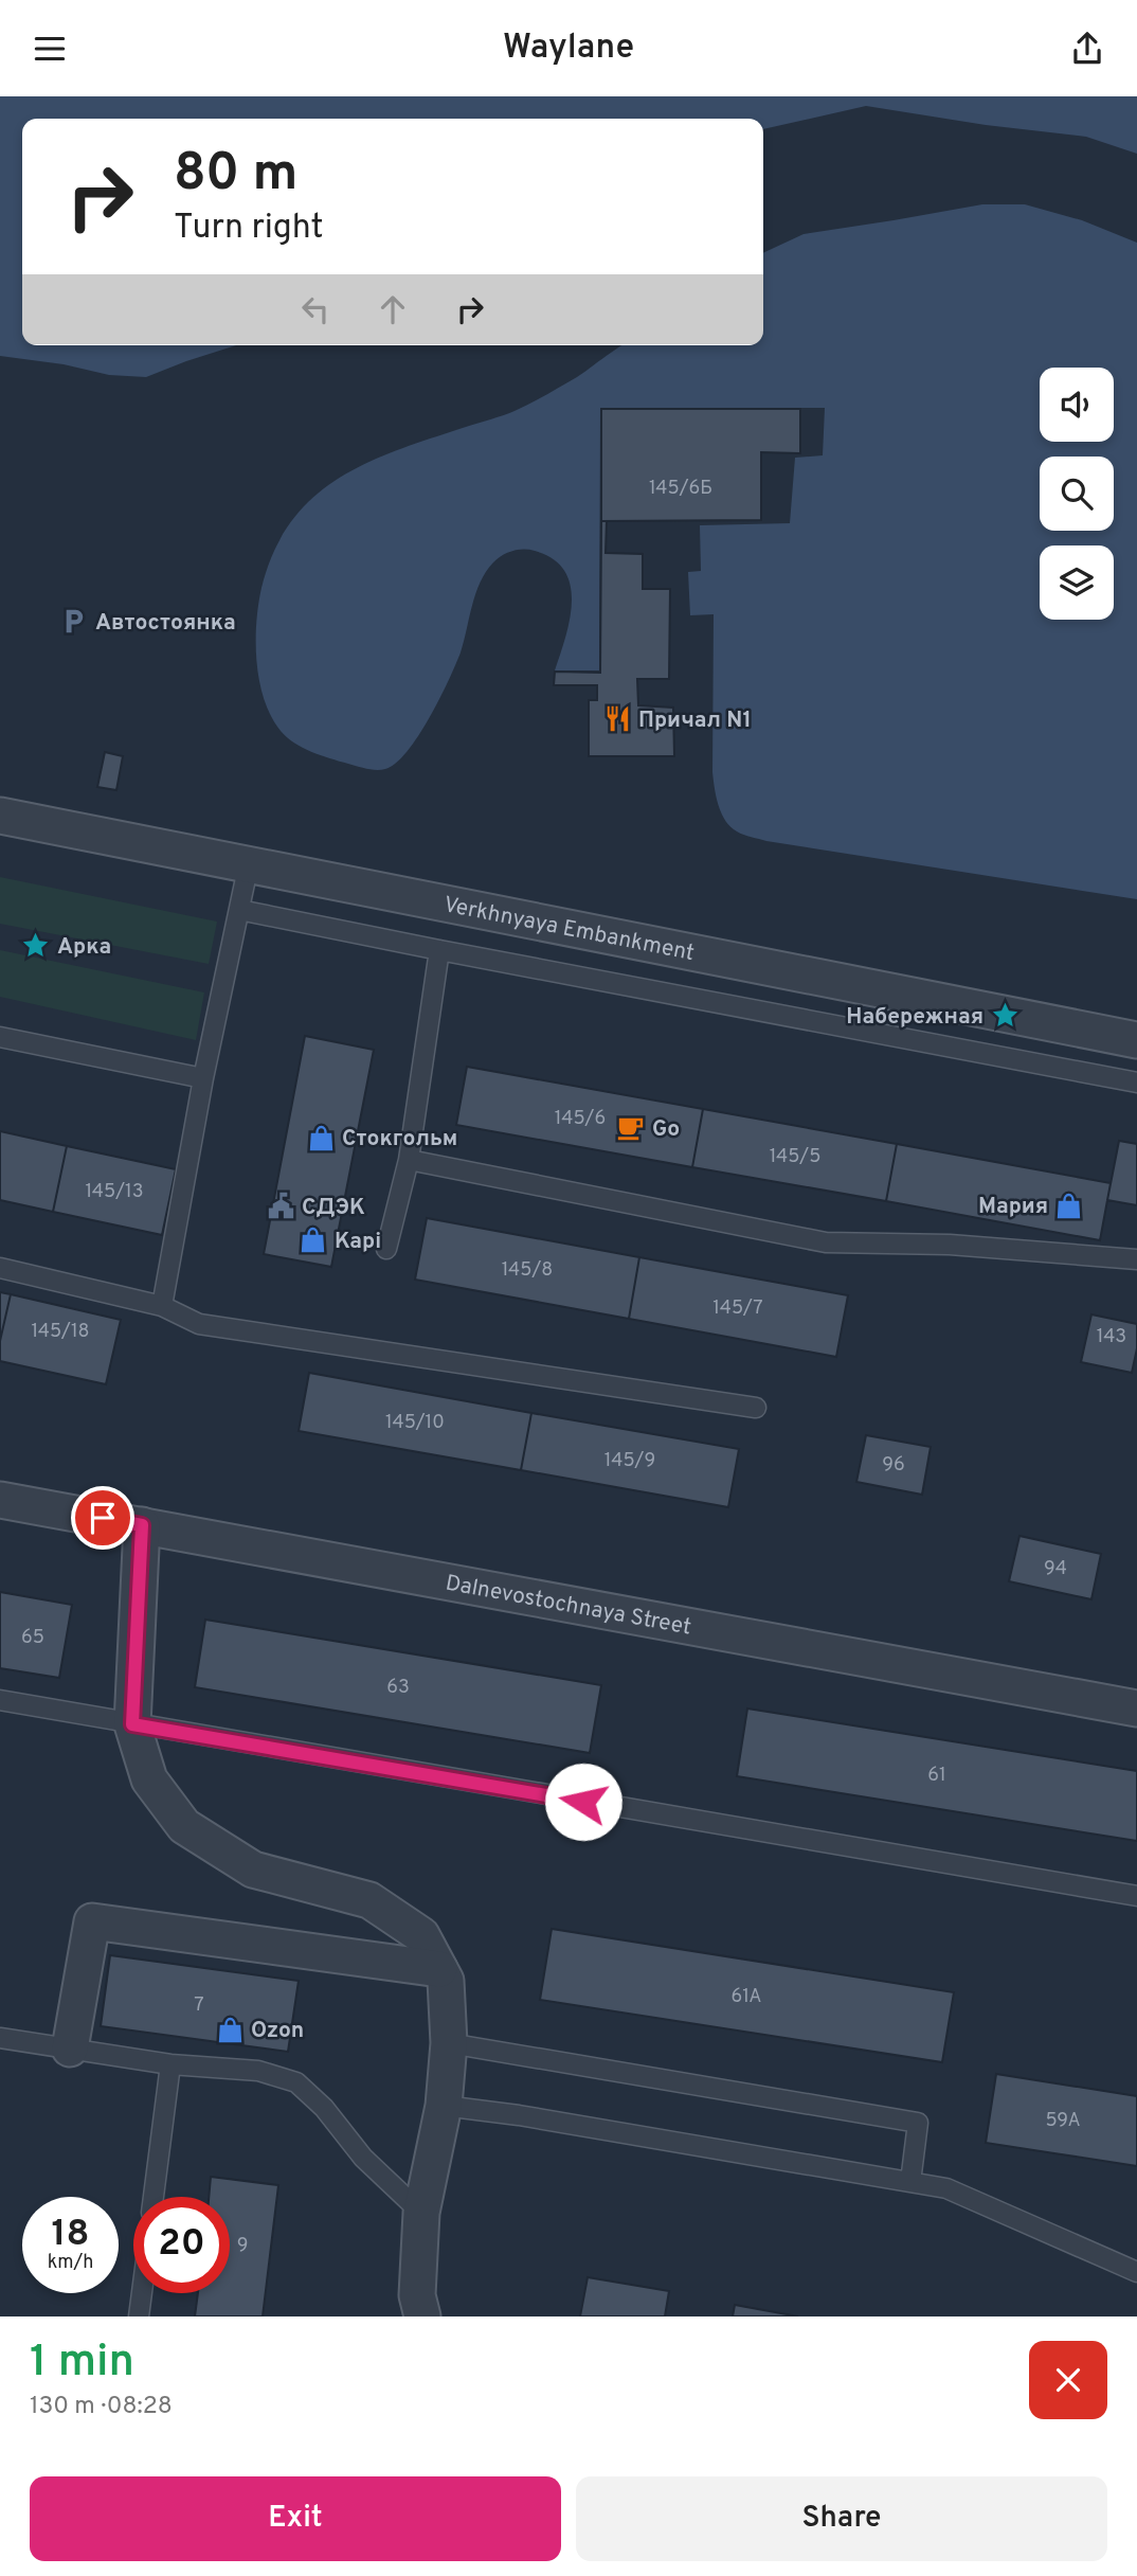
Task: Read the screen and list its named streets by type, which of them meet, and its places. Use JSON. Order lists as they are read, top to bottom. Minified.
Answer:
{"streets":{"street":["Verkhnyaya Embankment","Dalnevostochnaya Street"]},"places":{"parking":["Автостоянка"],"restaurant":["Причал N1"],"place":["Арка","Набережная"],"cafe":["Go"],"shop":["Стокгольм","Мария","Kapi","Ozon"],"public building":["СДЭК"]},"house_numbers":["145/6Б","145/6","145/5","145/13","145/8","145/7","145/18","143","145/10","145/9","96","94","65","63","61","61А","7","59А","9"],"page":{"header":"Waylane","turn":["80 m","Turn right"],"speed":"18 km/h","limit":"20","heading":["1 min","130 m · 08:28"],"buttons":["Exit","Share"]}}
